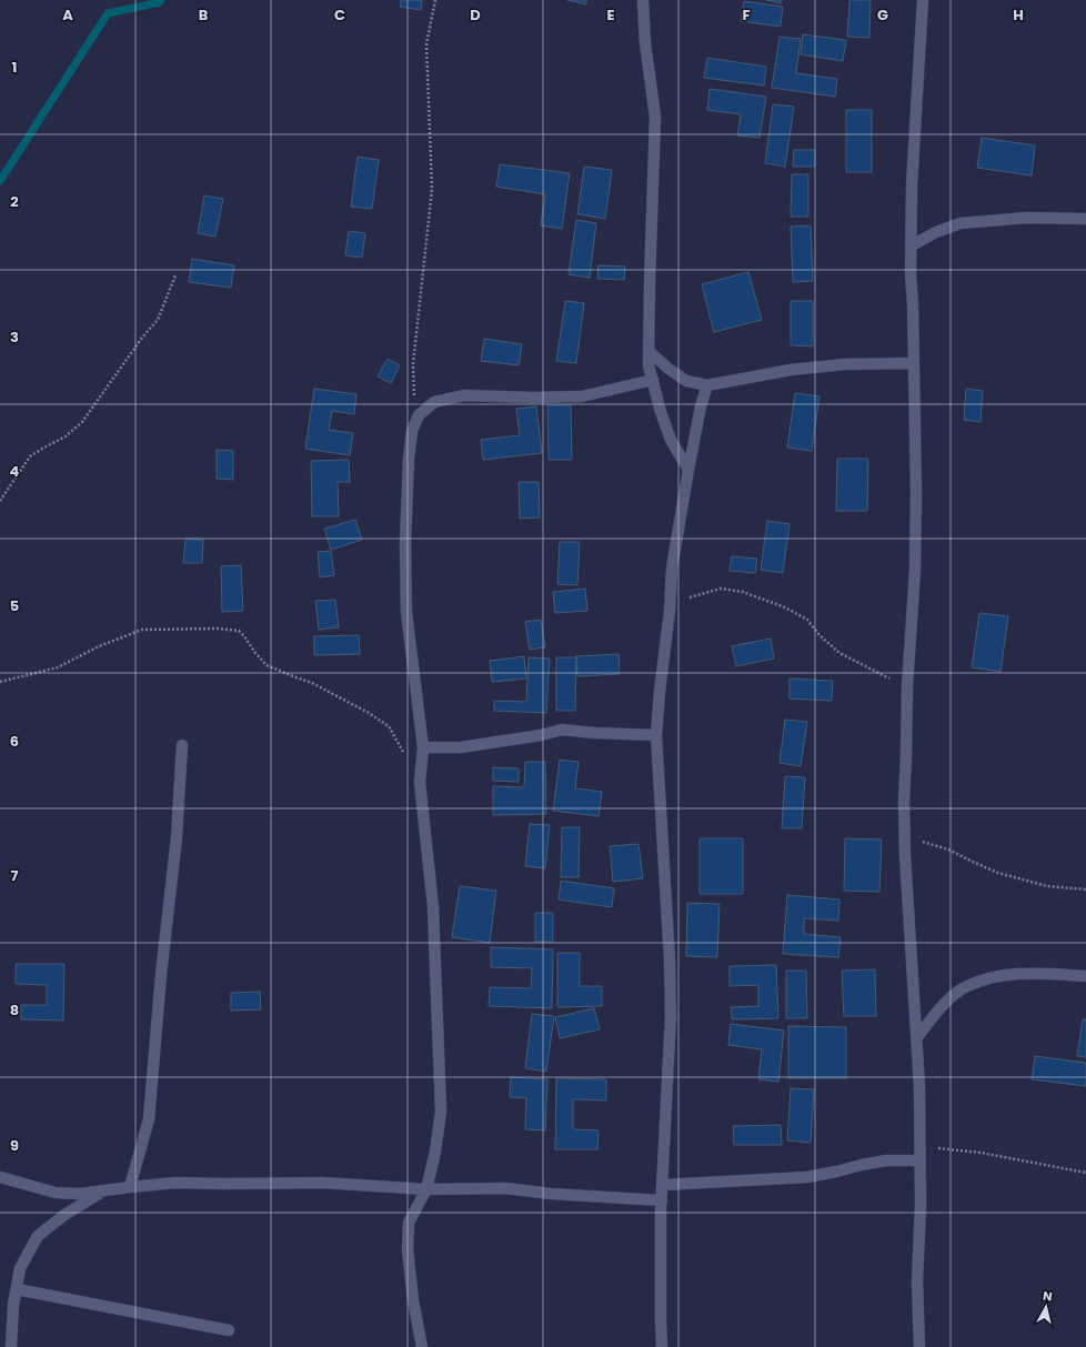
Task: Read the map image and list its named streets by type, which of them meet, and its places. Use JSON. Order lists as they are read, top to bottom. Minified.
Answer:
{"north":"top","grid":{"columns":["A","B","C","D","E","F","G","H"],"rows":["1","2","3","4","5","6","7","8","9"]}}
